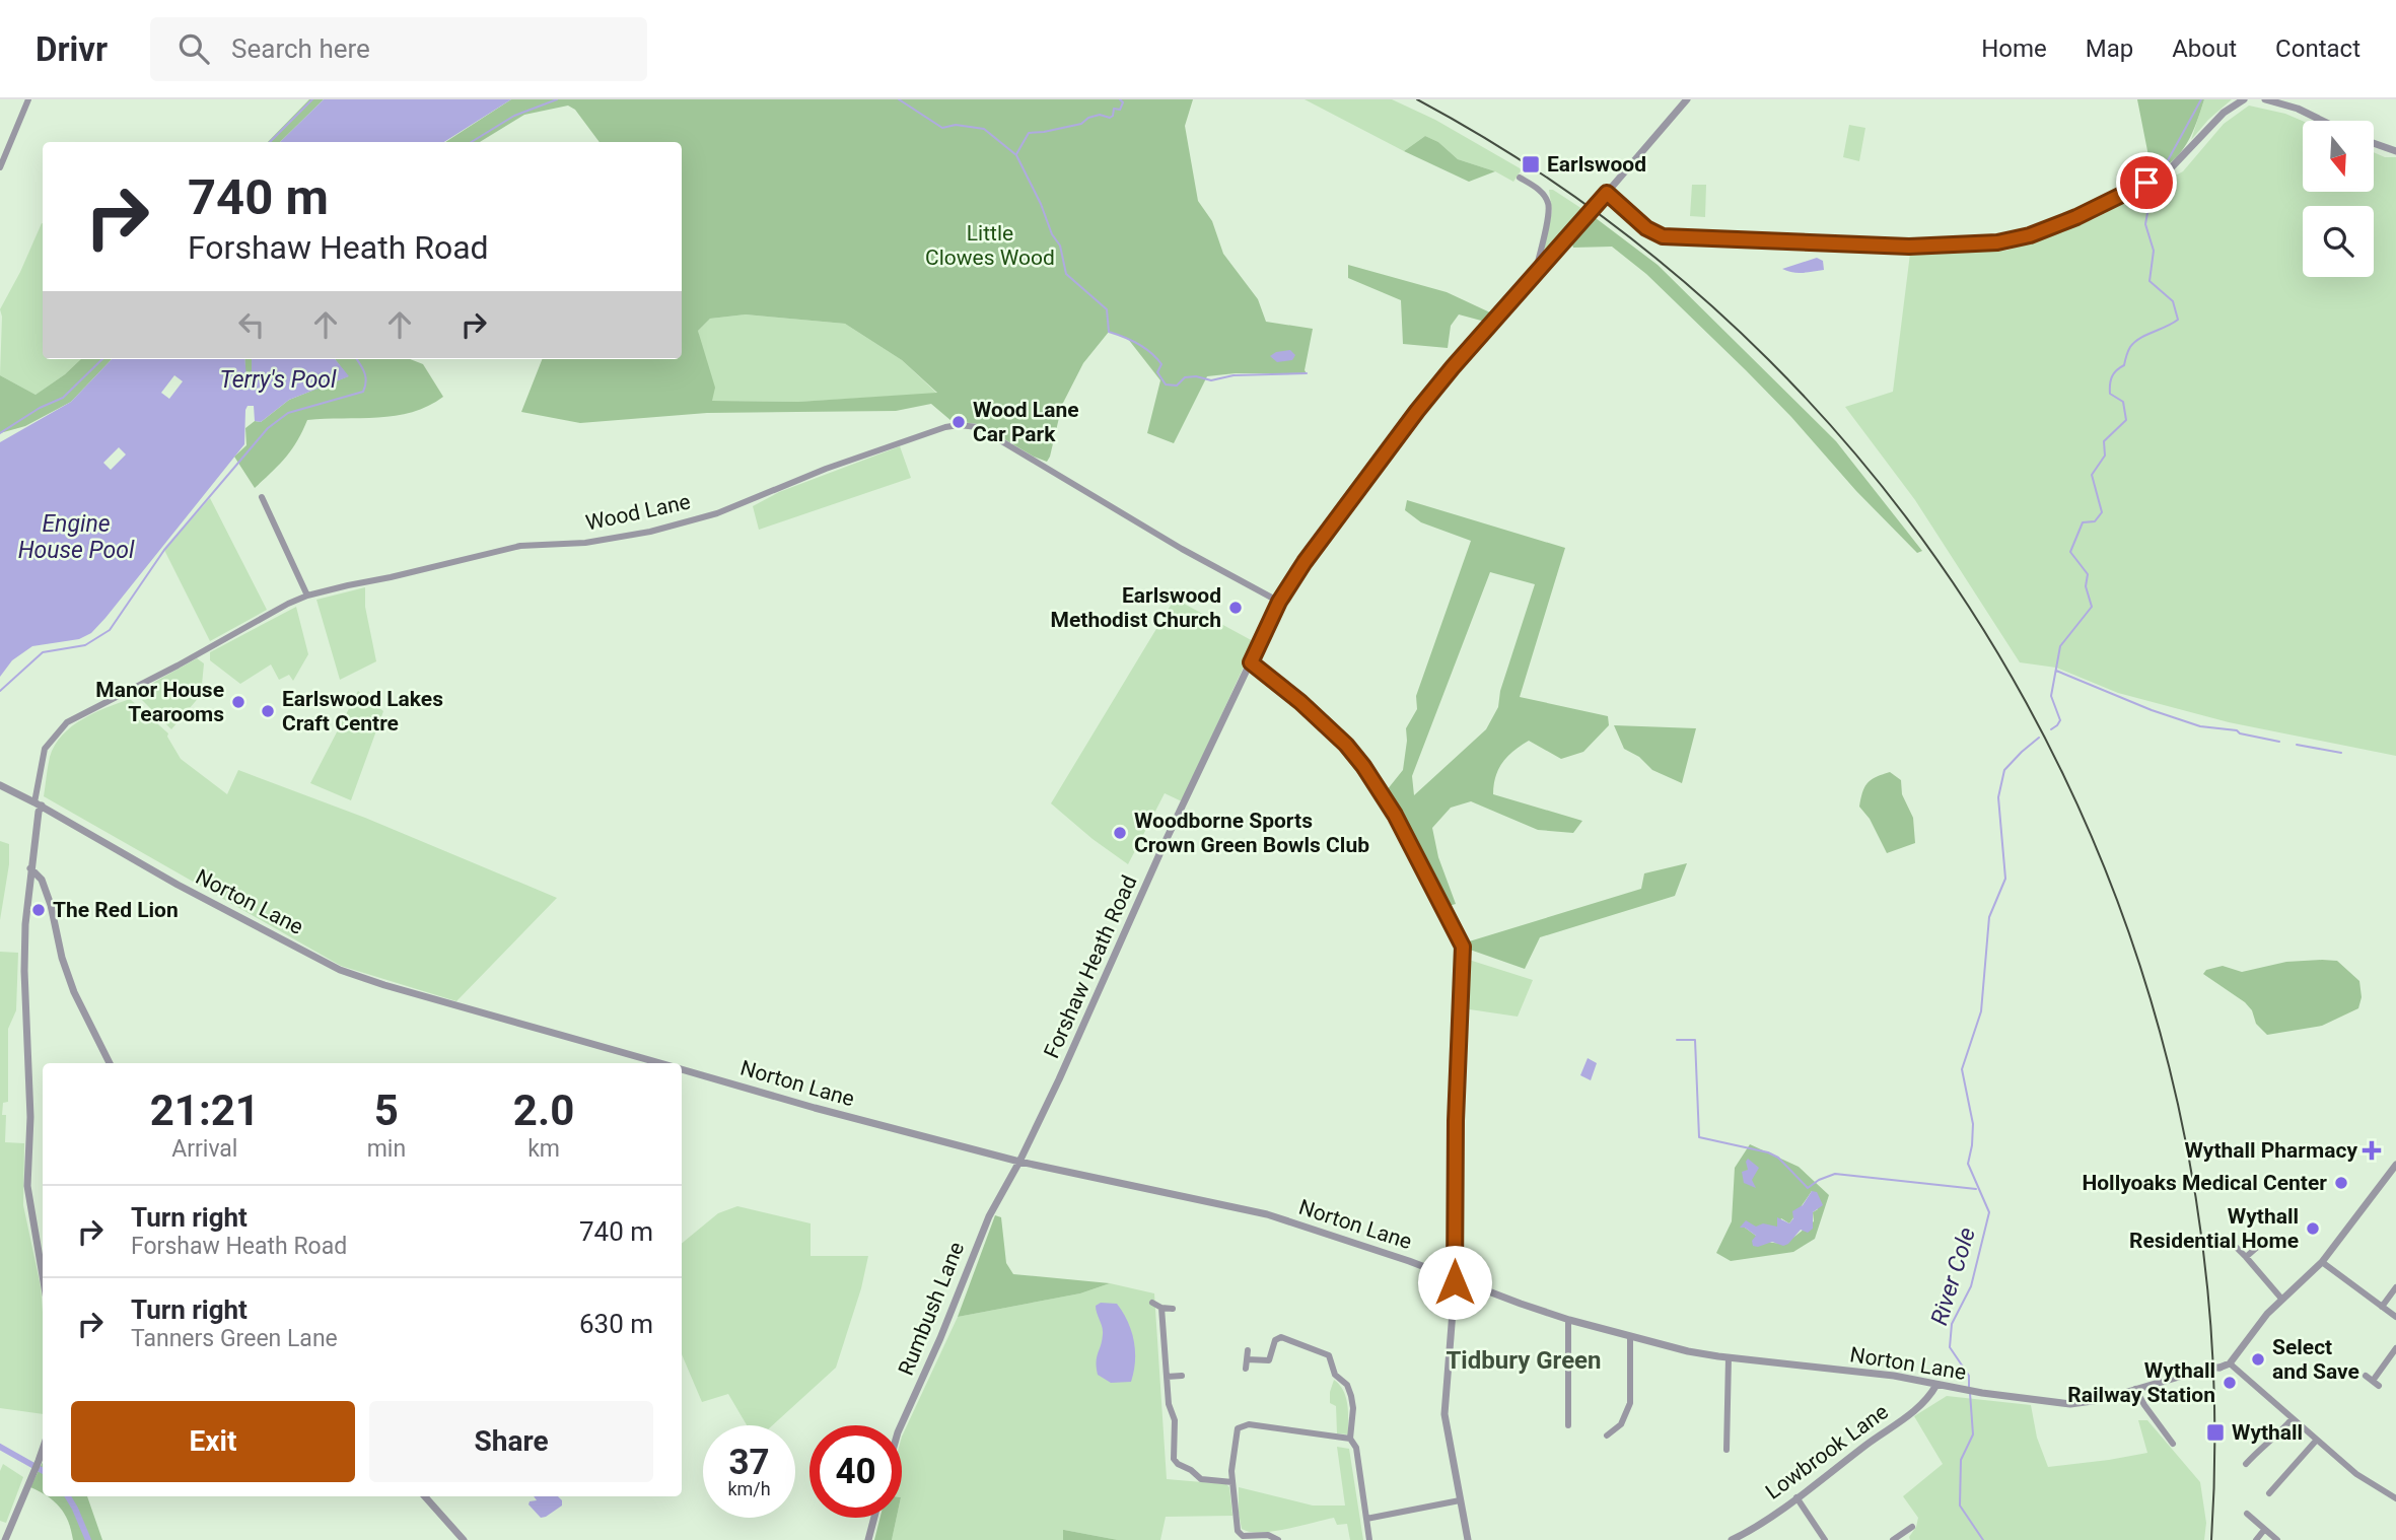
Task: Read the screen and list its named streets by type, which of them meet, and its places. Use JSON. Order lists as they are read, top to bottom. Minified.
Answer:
{"streets":{"street":["Wood Lane","Norton Lane","Forshaw Heath Road","Rumbush Lane","Lowbrook Lane"]},"crossings":[["Wood Lane","Norton Lane"],["Wood Lane","Forshaw Heath Road"],["Norton Lane","Forshaw Heath Road"],["Norton Lane","Rumbush Lane"],["Norton Lane","Lowbrook Lane"],["Forshaw Heath Road","Rumbush Lane"]],"districts":["Tidbury Green"],"water":["Terry's Pool","Engine House Pool","River Cole"],"parks":["Little Clowes Wood"],"places":{"transit":["Earlswood","Wythall"],"other":["Wood Lane Car Park","Earlswood Methodist Church","Manor House Tearooms","Earlswood Lakes Craft Centre","Woodborne Sports Crown Green Bowls Club","The Red Lion","Hollyoaks Medical Center","Wythall Residential Home","Select and Save","Wythall Railway Station"],"health":["Wythall Pharmacy"]},"north":"bottom","page":{"header":"Drivr","search":"Search here","nav":["Home","Map","About","Contact"],"turn":["740 m","Forshaw Heath Road"],"eta":["21:21","Arrival","5","min","2.0","km"],"list":[{"name":"Turn right","note":"Forshaw Heath Road","value":"740 m"},{"name":"Turn right","note":"Tanners Green Lane","value":"630 m"}],"buttons":["Exit","Share"],"speed":"37 km/h","limit":"40"}}
